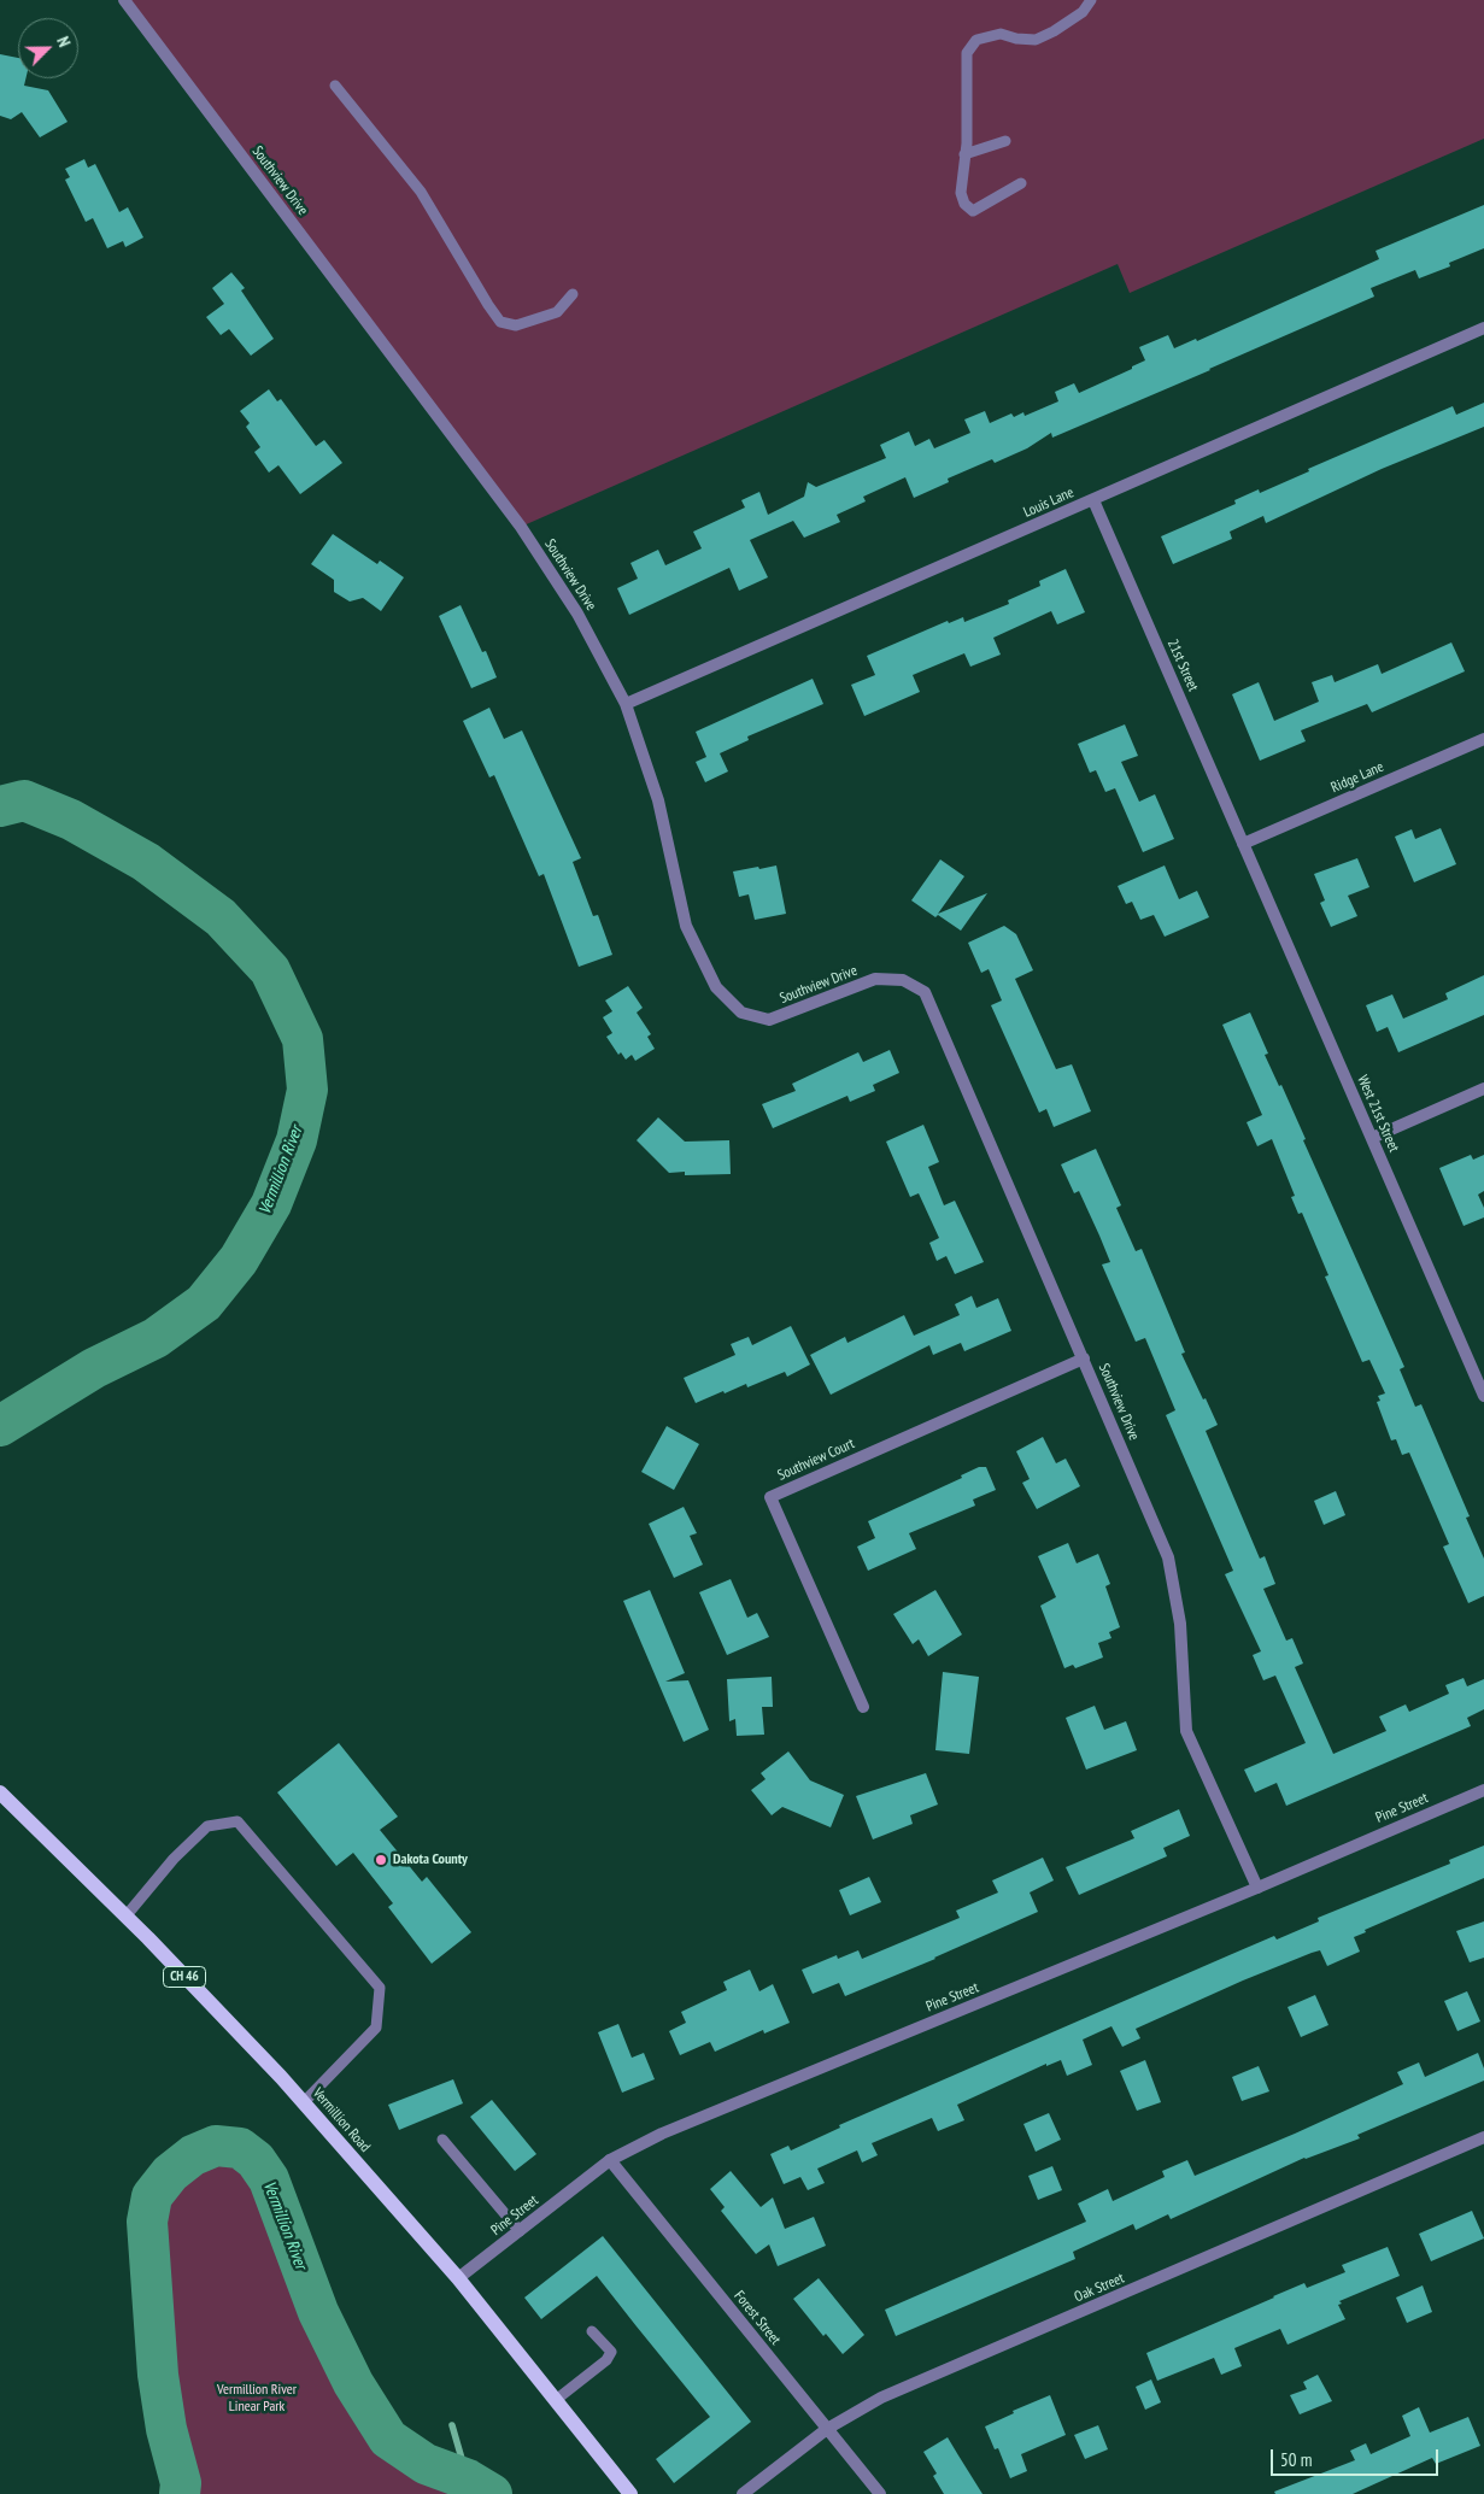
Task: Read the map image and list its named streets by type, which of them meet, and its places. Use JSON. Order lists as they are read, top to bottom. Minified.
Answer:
{"streets":{"main road":["CH 46","Vermillion Road"],"street":["Southview Drive","Louis Lane","21st Street","Ridge Lane","West 21st Street","Southview Court","Pine Street","Oak Street","Forest Street"]},"crossings":[["Southview Drive","Louis Lane"],["Southview Drive","Southview Court"],["Southview Drive","Pine Street"],["Louis Lane","21st Street"],["21st Street","Ridge Lane"],["21st Street","West 21st Street"],["Ridge Lane","West 21st Street"],["Pine Street","Vermillion Road"],["Pine Street","Forest Street"],["Oak Street","Forest Street"]],"water":["Vermillion River"],"parks":["Vermillion River Linear Park"],"places":["Dakota County"],"scale_bar":"50 m","north":"top right"}
